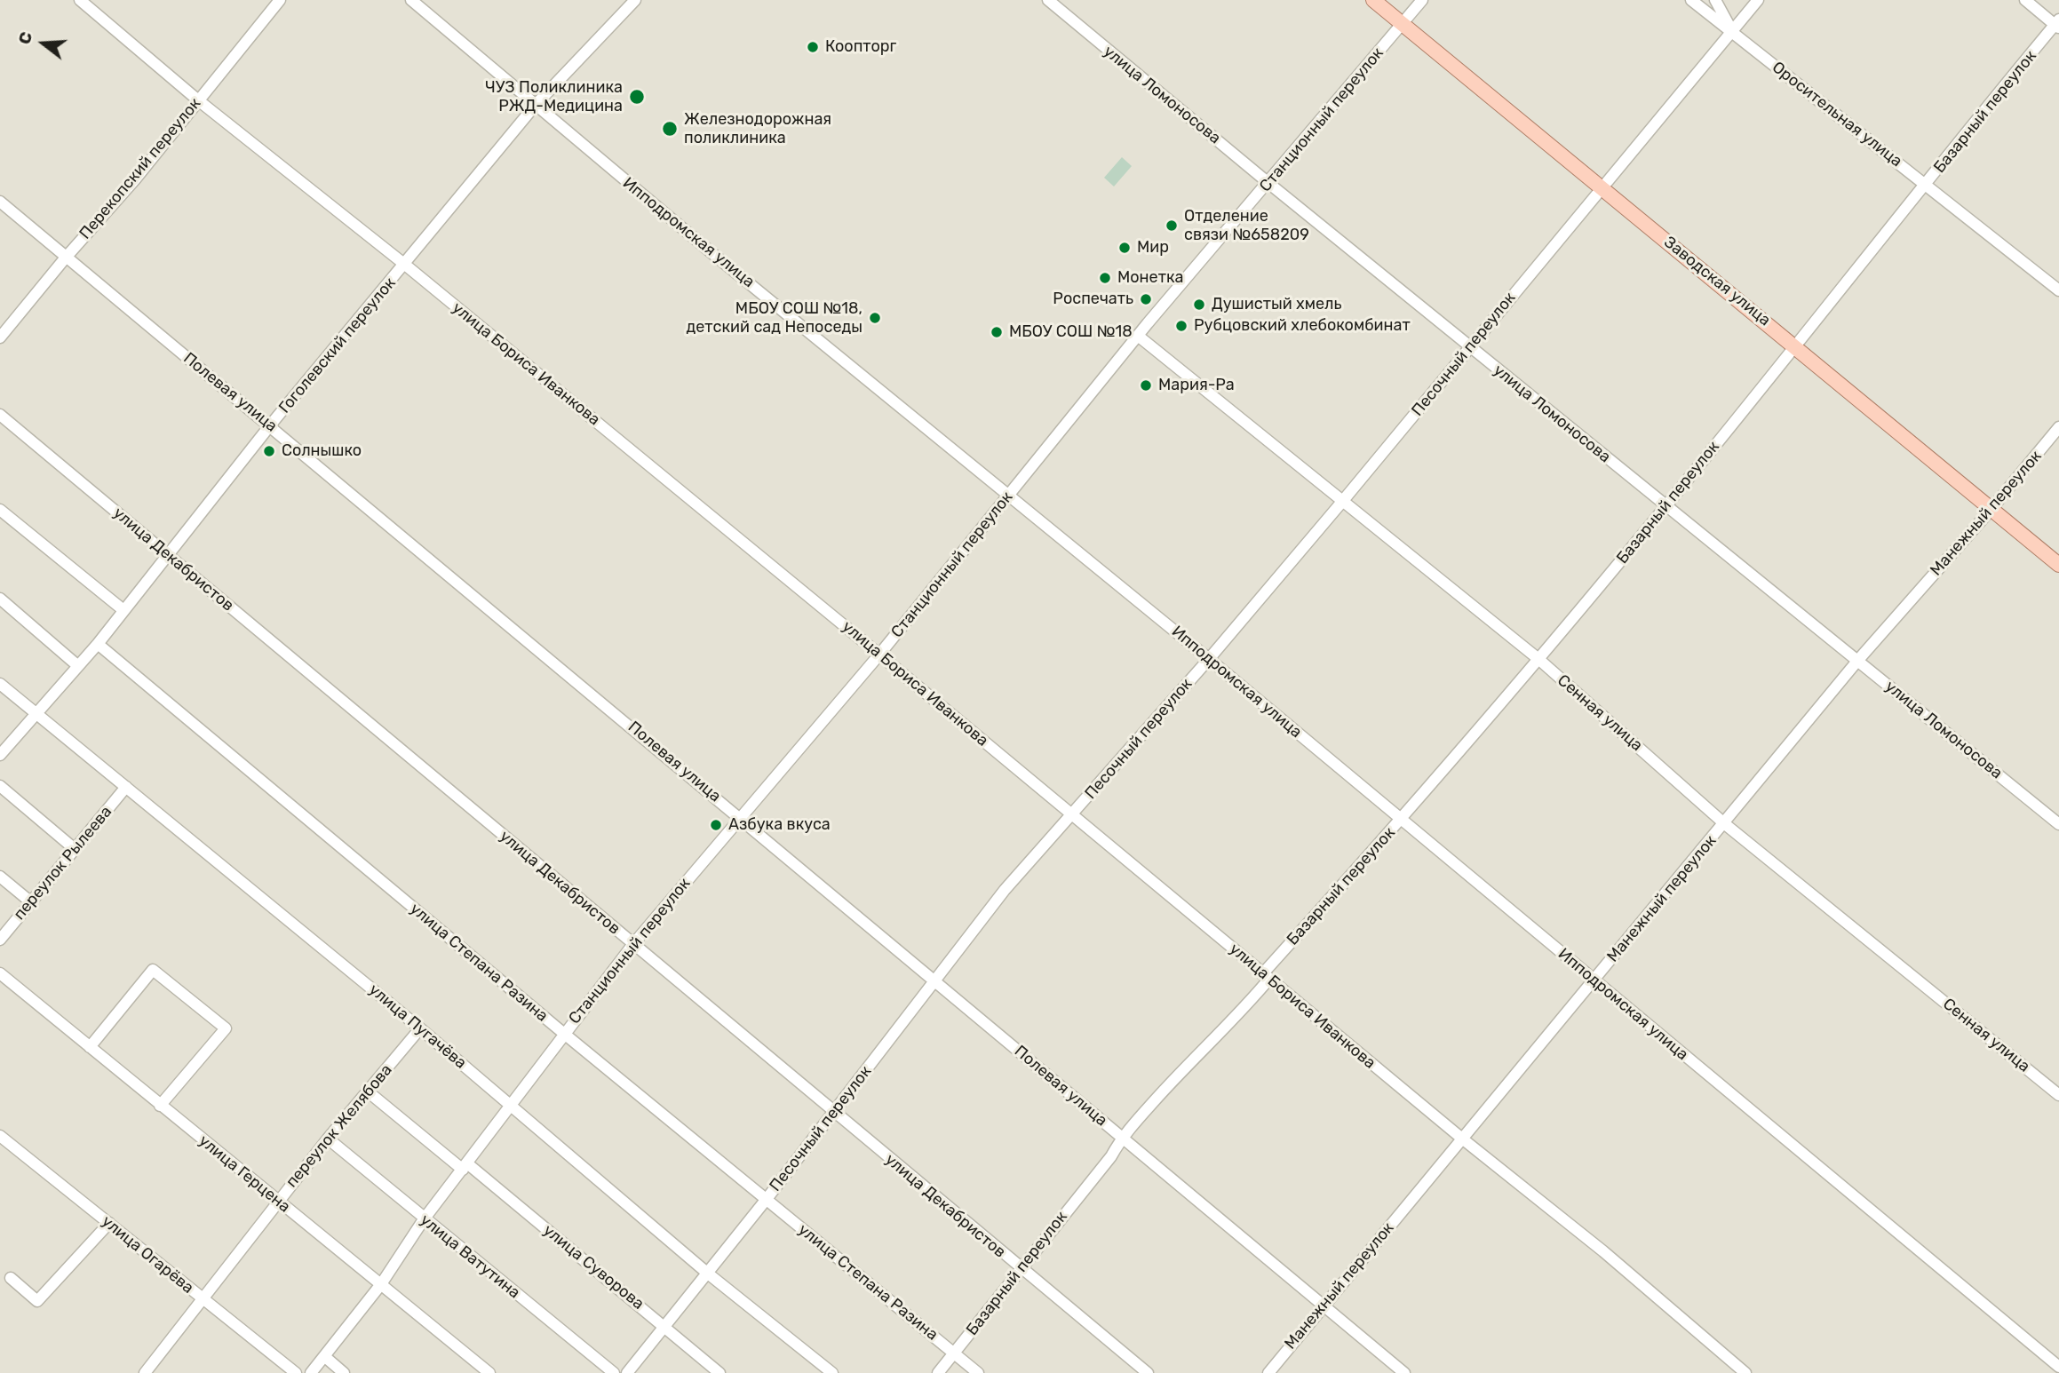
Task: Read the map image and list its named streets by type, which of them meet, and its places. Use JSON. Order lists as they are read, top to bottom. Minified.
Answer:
{"streets":{"main road":["Заводская улица"],"street":["улица Ломоносова","Базарный переулок","Оросительная улица","Станционный переулок","Перекопский переулок","Ипподромская улица","Гоголевский переулок","Песочный переулок","улица Бориса Иванкова","Полевая улица","Манежный переулок","улица Декабристов","Сенная улица","переулок Рылеева","улица Степана Разина","улица Пугачёва","переулок Желябова","улица Герцена","улица Огарёва","улица Ватутина","улица Суворова"]},"crossings":[["улица Ломоносова","Базарный переулок"],["улица Ломоносова","Станционный переулок"],["улица Ломоносова","Песочный переулок"],["улица Ломоносова","Манежный переулок"],["Базарный переулок","Оросительная улица"],["Базарный переулок","Ипподромская улица"],["Базарный переулок","Заводская улица"],["Базарный переулок","улица Бориса Иванкова"],["Базарный переулок","Полевая улица"],["Базарный переулок","улица Декабристов"],["Базарный переулок","Сенная улица"],["Базарный переулок","улица Степана Разина"],["Оросительная улица","Песочный переулок"],["Станционный переулок","Ипподромская улица"],["Станционный переулок","Заводская улица"],["Станционный переулок","улица Бориса Иванкова"],["Станционный переулок","Полевая улица"],["Станционный переулок","улица Декабристов"],["Станционный переулок","Сенная улица"],["Станционный переулок","улица Степана Разина"],["Станционный переулок","улица Пугачёва"],["Станционный переулок","улица Герцена"],["Станционный переулок","улица Ватутина"],["Станционный переулок","улица Суворова"],["Перекопский переулок","улица Бориса Иванкова"],["Перекопский переулок","Полевая улица"],["Ипподромская улица","Гоголевский переулок"],["Ипподромская улица","Песочный переулок"],["Ипподромская улица","Манежный переулок"],["Заводская улица","Песочный переулок"],["Заводская улица","Манежный переулок"],["Гоголевский переулок","улица Бориса Иванкова"],["Гоголевский переулок","Полевая улица"],["Гоголевский переулок","улица Декабристов"],["Гоголевский переулок","улица Степана Разина"],["Гоголевский переулок","улица Пугачёва"],["Песочный переулок","улица Бориса Иванкова"],["Песочный переулок","Полевая улица"],["Песочный переулок","улица Декабристов"],["Песочный переулок","Сенная улица"],["Песочный переулок","улица Степана Разина"],["Песочный переулок","улица Пугачёва"],["Песочный переулок","улица Суворова"],["улица Бориса Иванкова","Манежный переулок"],["Полевая улица","Манежный переулок"],["Манежный переулок","Сенная улица"],["переулок Рылеева","улица Пугачёва"],["улица Пугачёва","переулок Желябова"],["переулок Желябова","улица Герцена"],["переулок Желябова","улица Огарёва"],["переулок Желябова","улица Ватутина"],["переулок Желябова","улица Суворова"]],"places":["Коопторг","ЧУЗ Поликлиника РЖД-Медицина","Железнодорожная поликлиника","Отделение связи №658209","Мир","Монетка","Роспечать","Душистый хмель","МБОУ СОШ №18, детский сад Непоседы","Рубцовский хлебокомбинат","МБОУ СОШ №18","Мария-Ра","Солнышко","Азбука вкуса"],"north":"left"}
